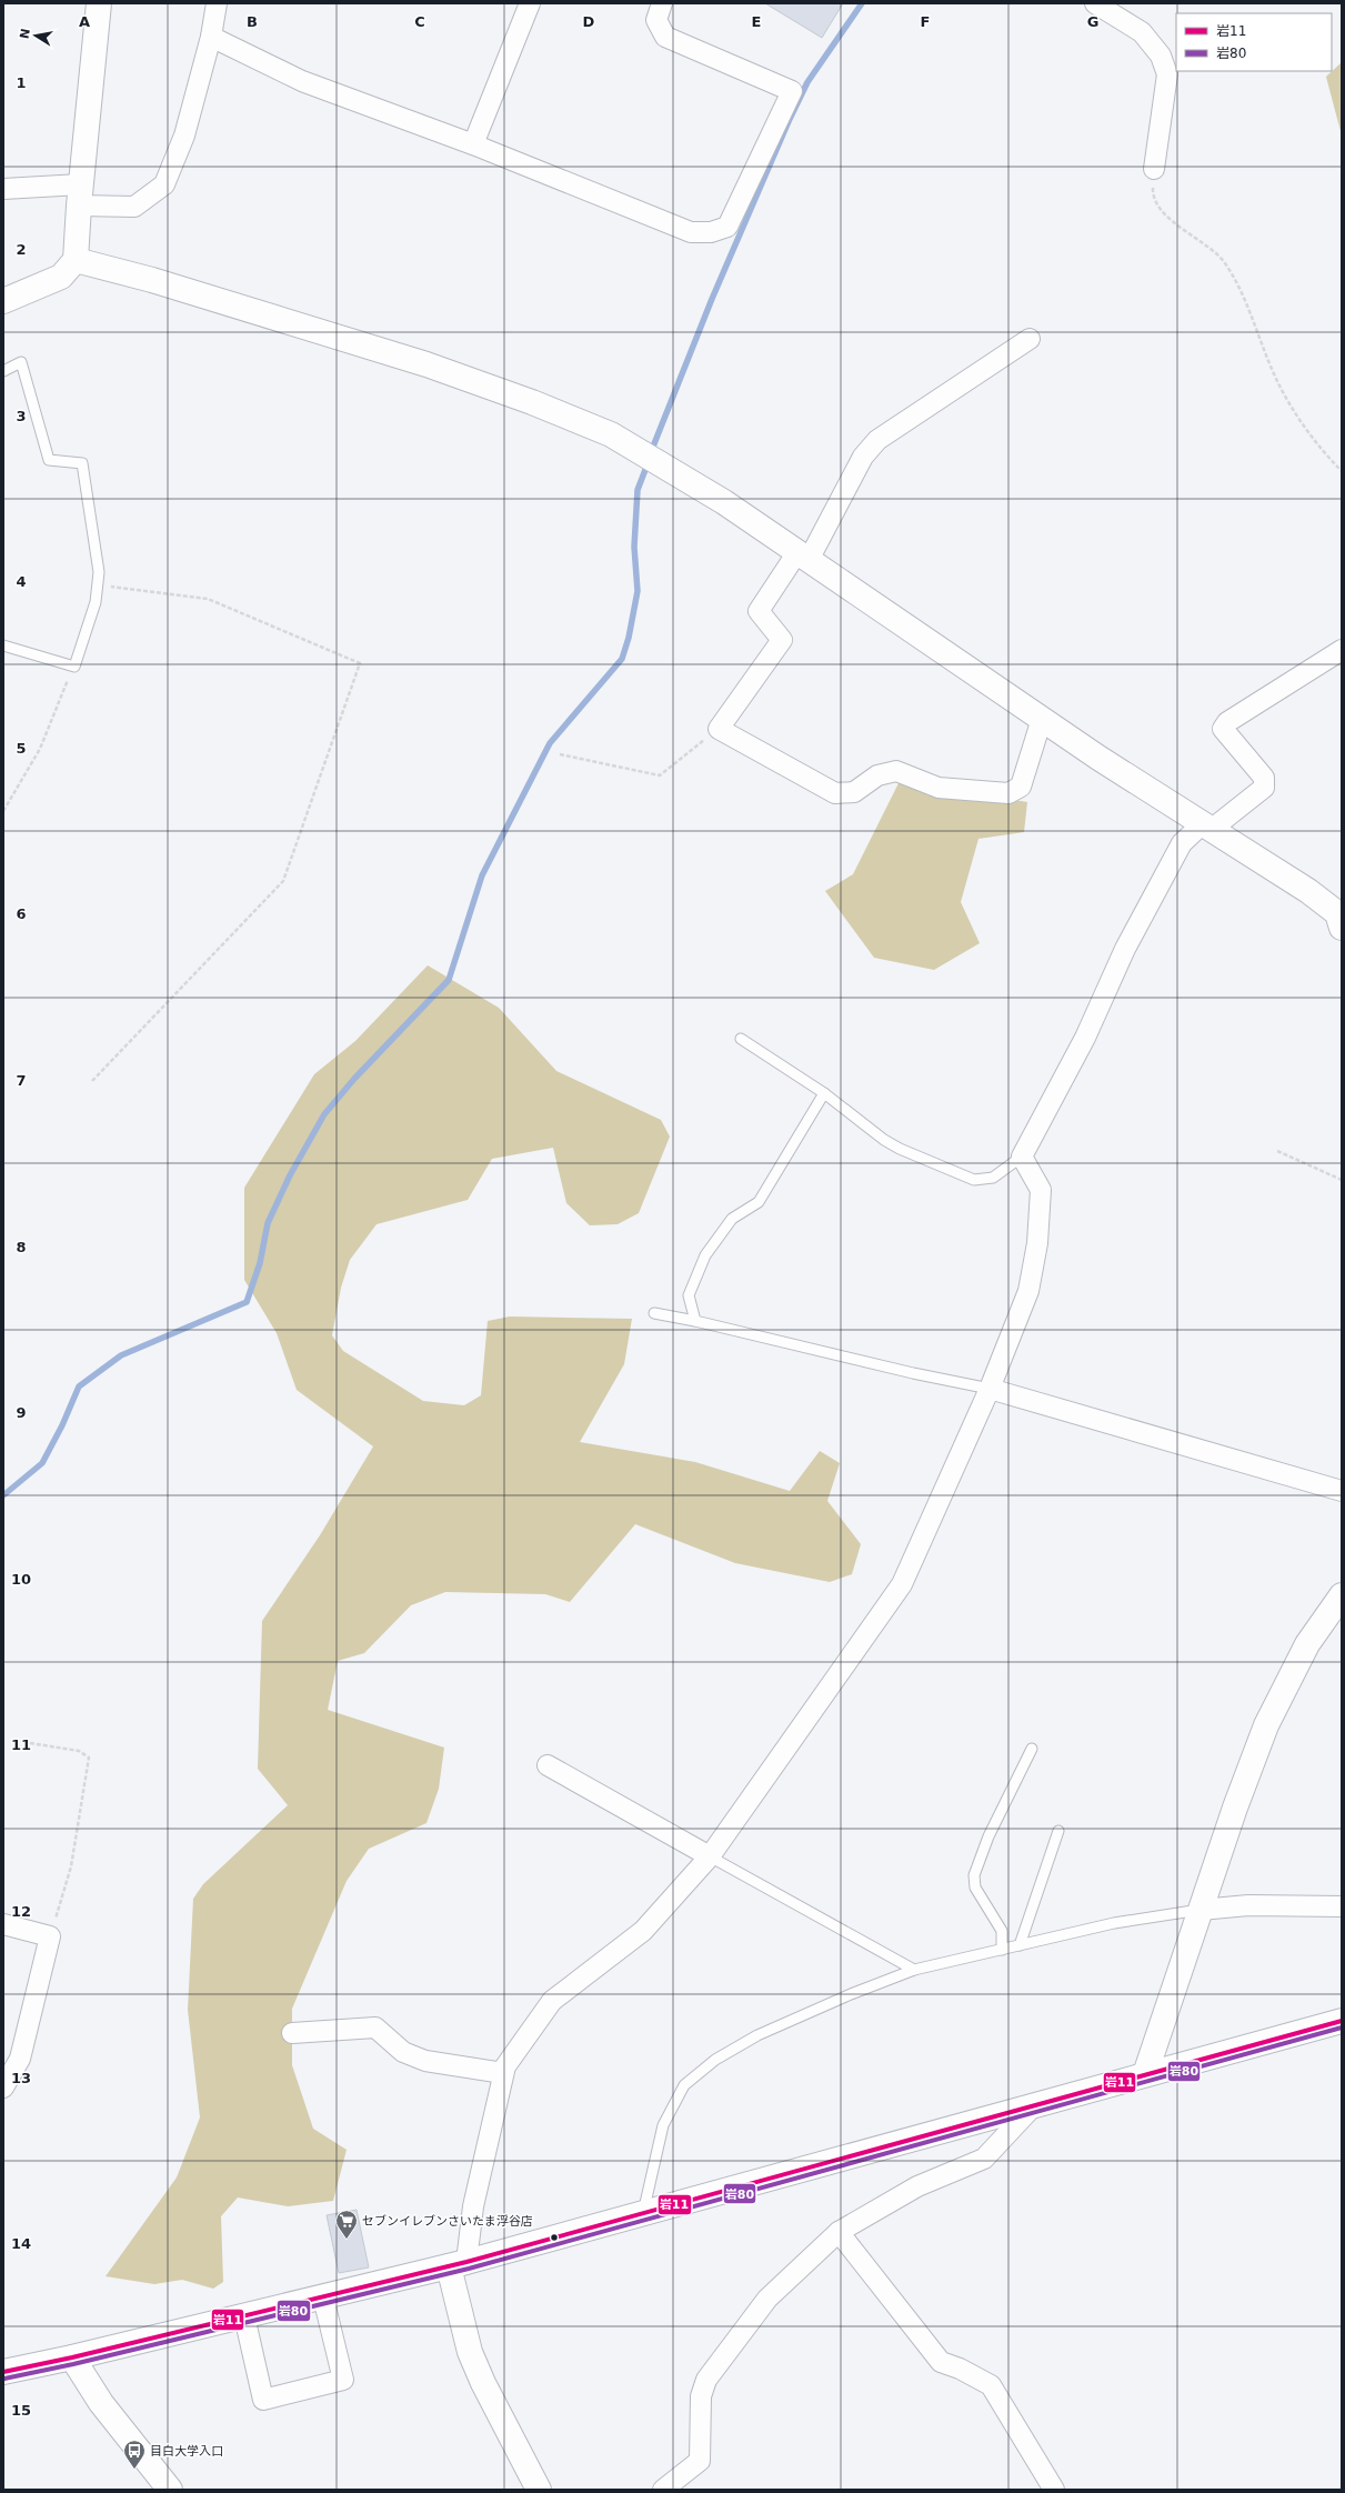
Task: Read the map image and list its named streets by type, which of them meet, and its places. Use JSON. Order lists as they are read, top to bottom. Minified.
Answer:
{"places":{"supermarket":["セブンイレブンさいたま浮谷店"],"bus stop":["目白大学入口"]},"lines":["transit line 岩11","transit line 岩80"],"legend":["岩11","岩80"],"north":"left","grid":{"columns":["A","B","C","D","E","F","G"],"rows":["1","2","3","4","5","6","7","8","9","10","11","12","13","14","15"]}}
